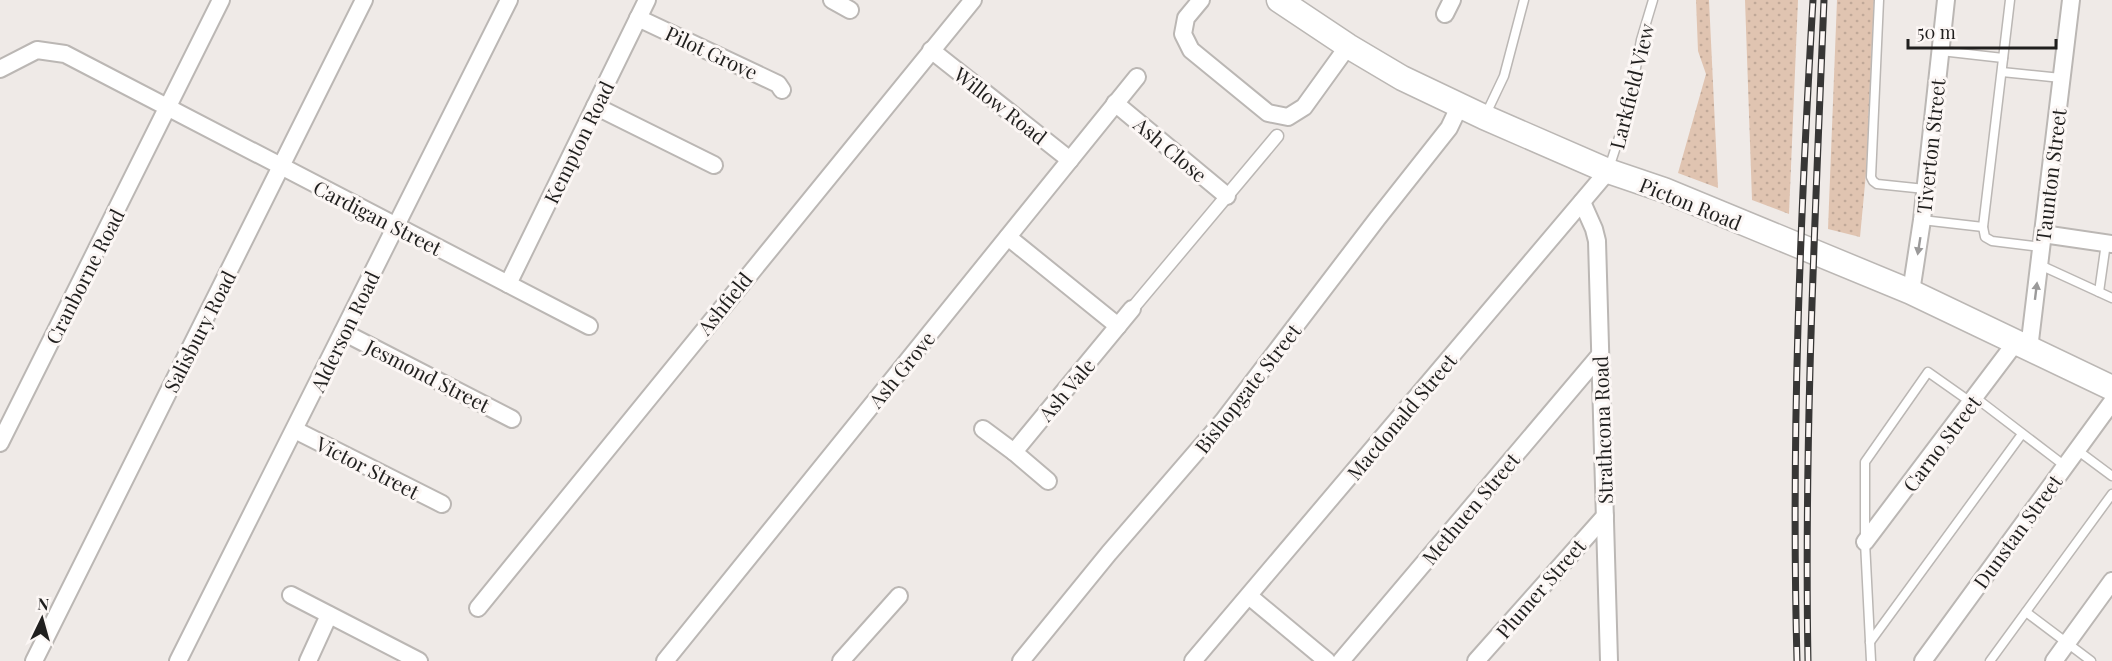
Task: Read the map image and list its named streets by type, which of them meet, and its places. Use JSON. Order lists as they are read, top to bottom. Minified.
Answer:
{"streets":{"main road":["Picton Road"],"street":["Pilot Grove","Willow Road","Kempton Road","Tiverton Street","Ash Close","Taunton Street","Cardigan Street","Cranborne Road","Ashfield","Salisbury Road","Alderson Road","Ash Grove","Jesmond Street","Bishopgate Street","Ash Vale","Macdonald Street","Strathcona Road","Carno Street","Victor Street","Methuen Street","Dunstan Street","Plumer Street"],"lane":["Larkfield View"]},"crossings":[["Pilot Grove","Kempton Road"],["Larkfield View","Picton Road"],["Larkfield View","Macdonald Street"],["Willow Road","Ashfield"],["Willow Road","Ash Grove"],["Kempton Road","Cardigan Street"],["Tiverton Street","Picton Road"],["Ash Close","Ash Grove"],["Taunton Street","Picton Road"],["Taunton Street","Carno Street"],["Picton Road","Bishopgate Street"],["Picton Road","Macdonald Street"],["Picton Road","Carno Street"],["Cardigan Street","Cranborne Road"],["Cardigan Street","Salisbury Road"],["Cardigan Street","Alderson Road"],["Alderson Road","Jesmond Street"],["Alderson Road","Victor Street"],["Macdonald Street","Strathcona Road"],["Strathcona Road","Methuen Street"],["Strathcona Road","Plumer Street"]],"scale_bar":"50 m","north":"top"}
